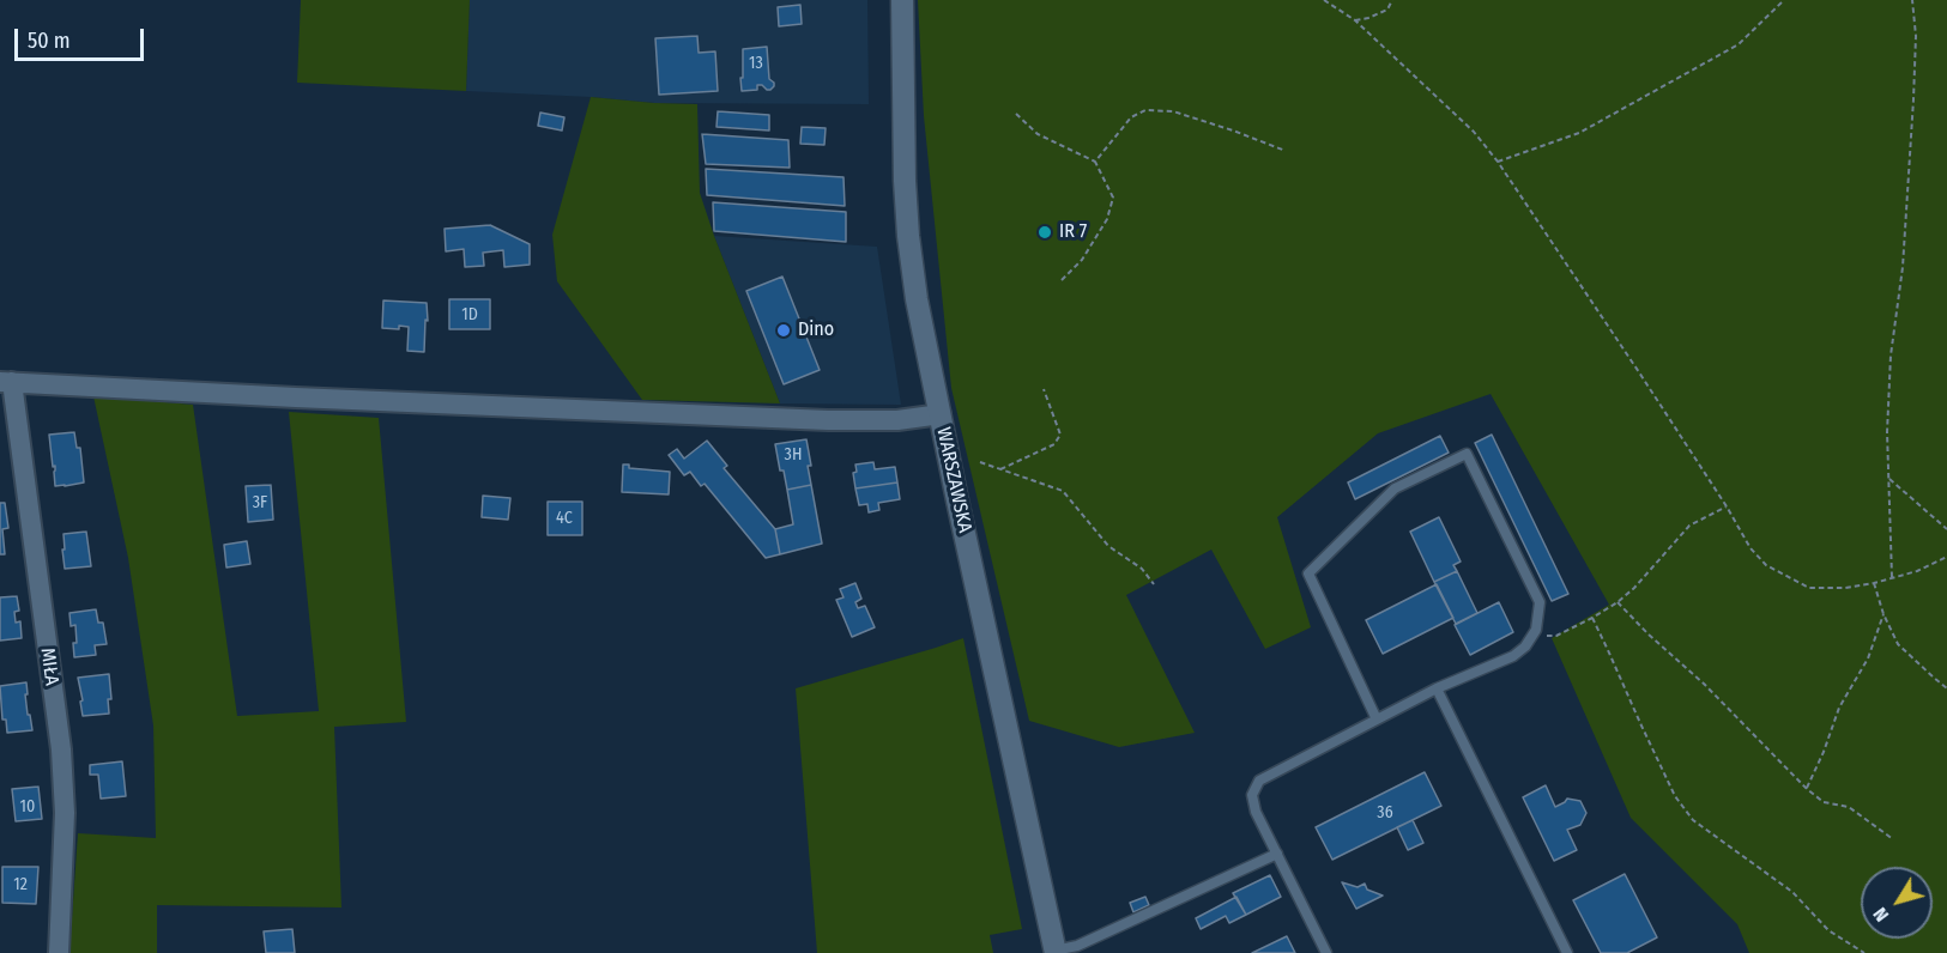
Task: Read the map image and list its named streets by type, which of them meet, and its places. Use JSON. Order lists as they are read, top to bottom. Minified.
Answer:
{"streets":{"main road":["WARSZAWSKA"],"street":["MIŁA"]},"places":["IR 7","Dino"],"house_numbers":["13","1D","3H","3F","4C","10","36","12"],"scale_bar":"50 m","north":"bottom left"}
